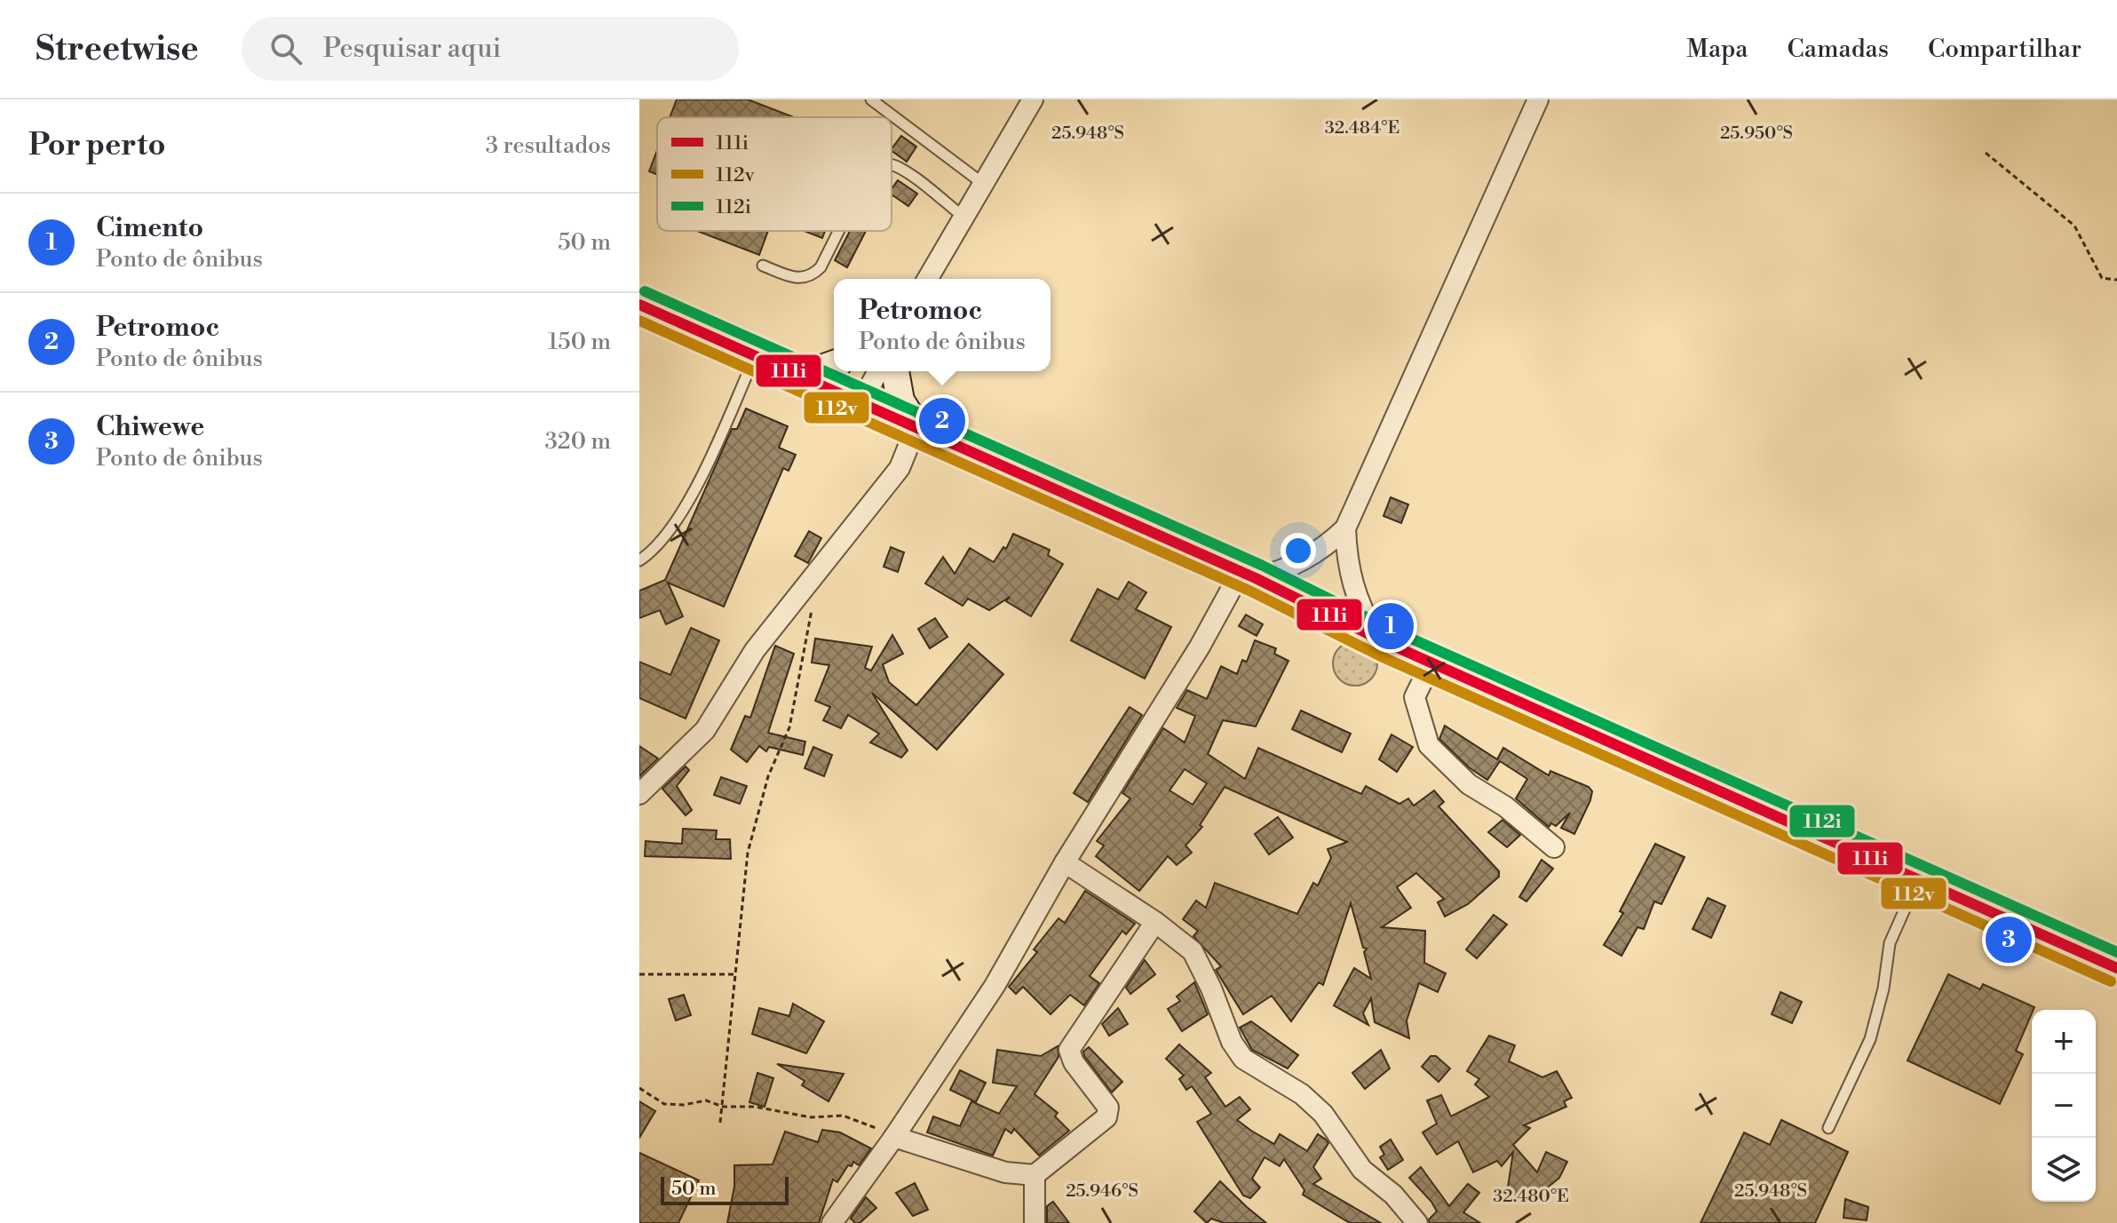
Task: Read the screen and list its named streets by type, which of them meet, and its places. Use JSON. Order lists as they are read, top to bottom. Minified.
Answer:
{"lines":["transit line 112i","transit line 111i","transit line 112v"],"legend":["111i","112v","112i"],"scale_bar":"50 m","page":{"header":"Streetwise","search":"Pesquisar aqui","nav":["Mapa","Camadas","Compartilhar"],"heading":["Por perto","3 resultados"],"list":[{"mark":"1","name":"Cimento","note":"Ponto de ônibus","value":"50 m"},{"mark":"2","name":"Petromoc","note":"Ponto de ônibus","value":"150 m"},{"mark":"3","name":"Chiwewe","note":"Ponto de ônibus","value":"320 m"}],"popup":["Petromoc","Ponto de ônibus"],"pins":["2","1","3"],"map_buttons":["+","−"],"scale":"50 m"},"coordinates":["32.484°E","25.948°S","25.950°S","25.946°S","32.480°E"]}
